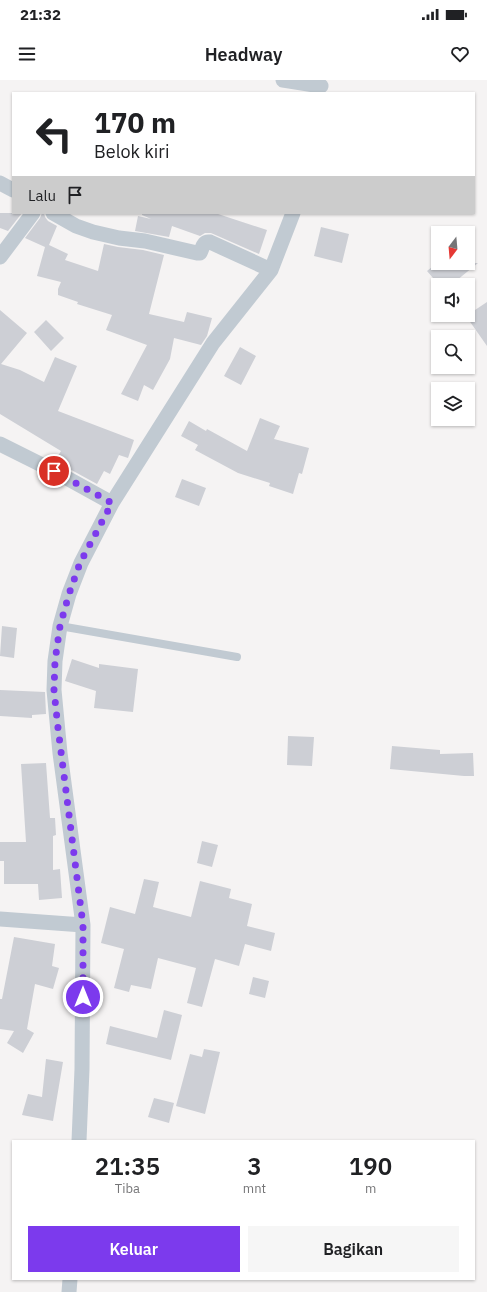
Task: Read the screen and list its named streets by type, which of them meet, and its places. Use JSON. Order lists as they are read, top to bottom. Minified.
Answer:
{"north":"bottom","page":{"status":"21:32","header":"Headway","turn":["170 m","Belok kiri"],"then":"Lalu","eta":["21:35","Tiba","3","mnt","190","m"],"buttons":["Keluar","Bagikan"]}}
